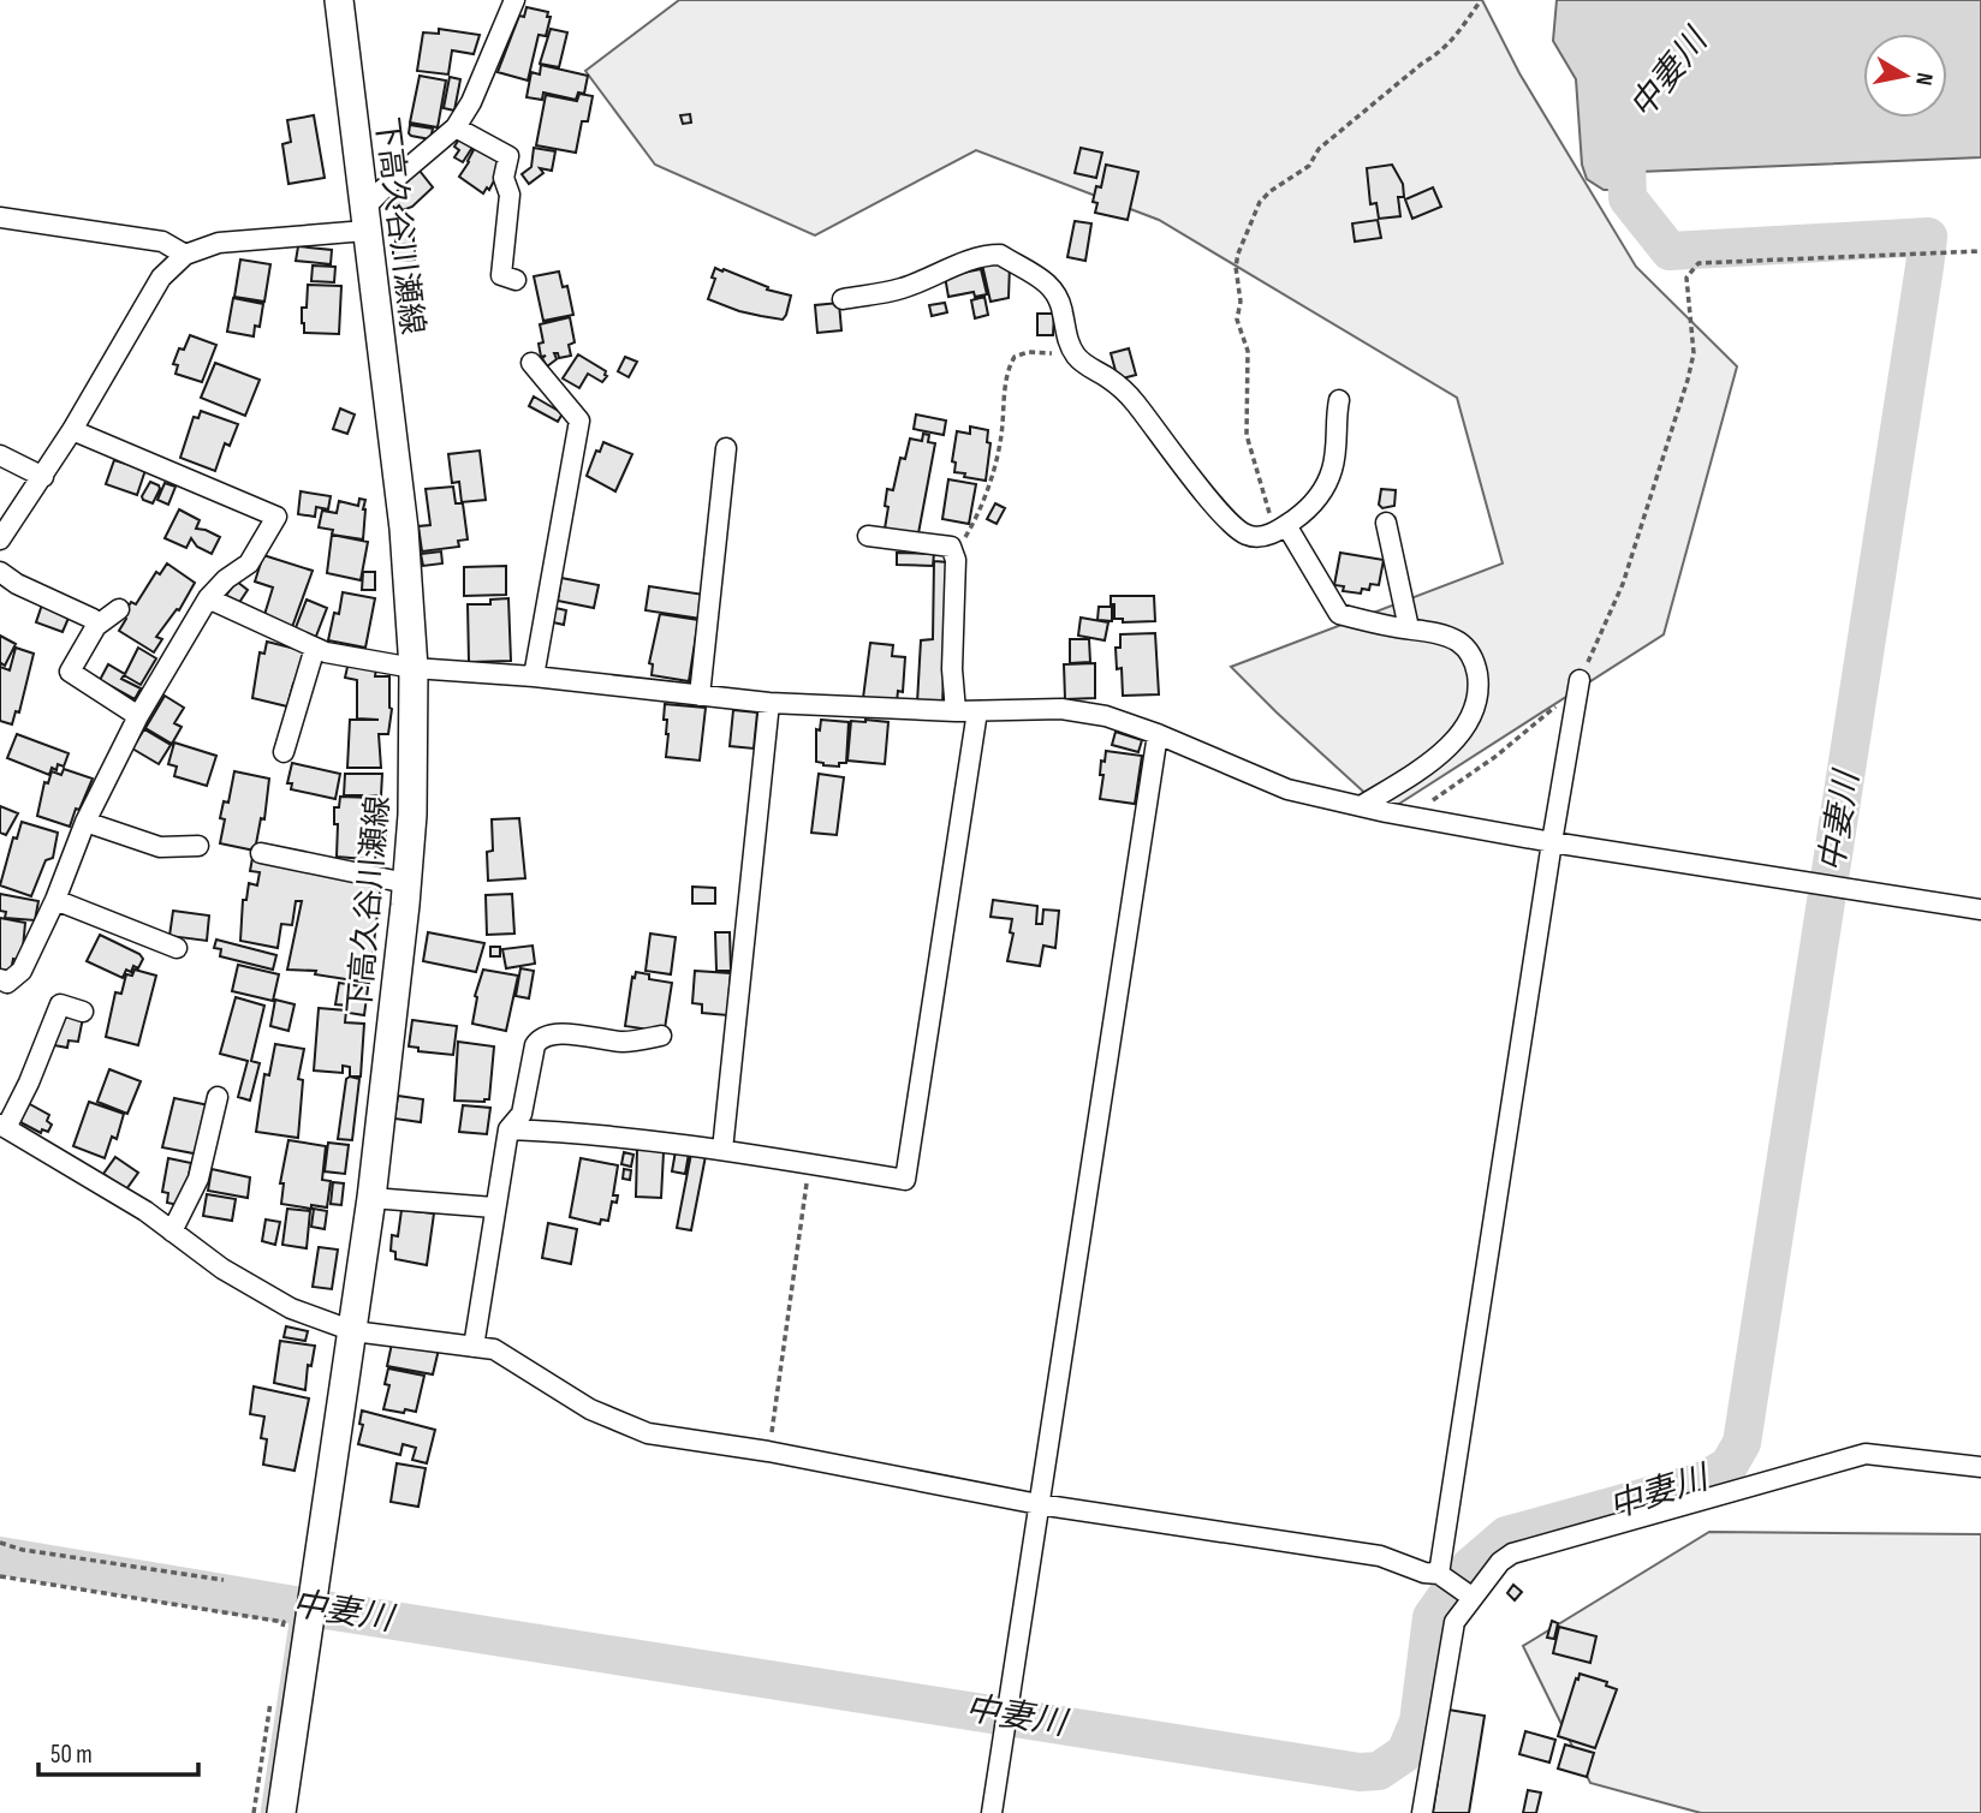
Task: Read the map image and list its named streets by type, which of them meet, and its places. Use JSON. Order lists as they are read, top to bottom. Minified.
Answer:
{"streets":{"main road":["下高久谷川瀬線"]},"water":["中妻川"],"scale_bar":"50 m","north":"right"}
